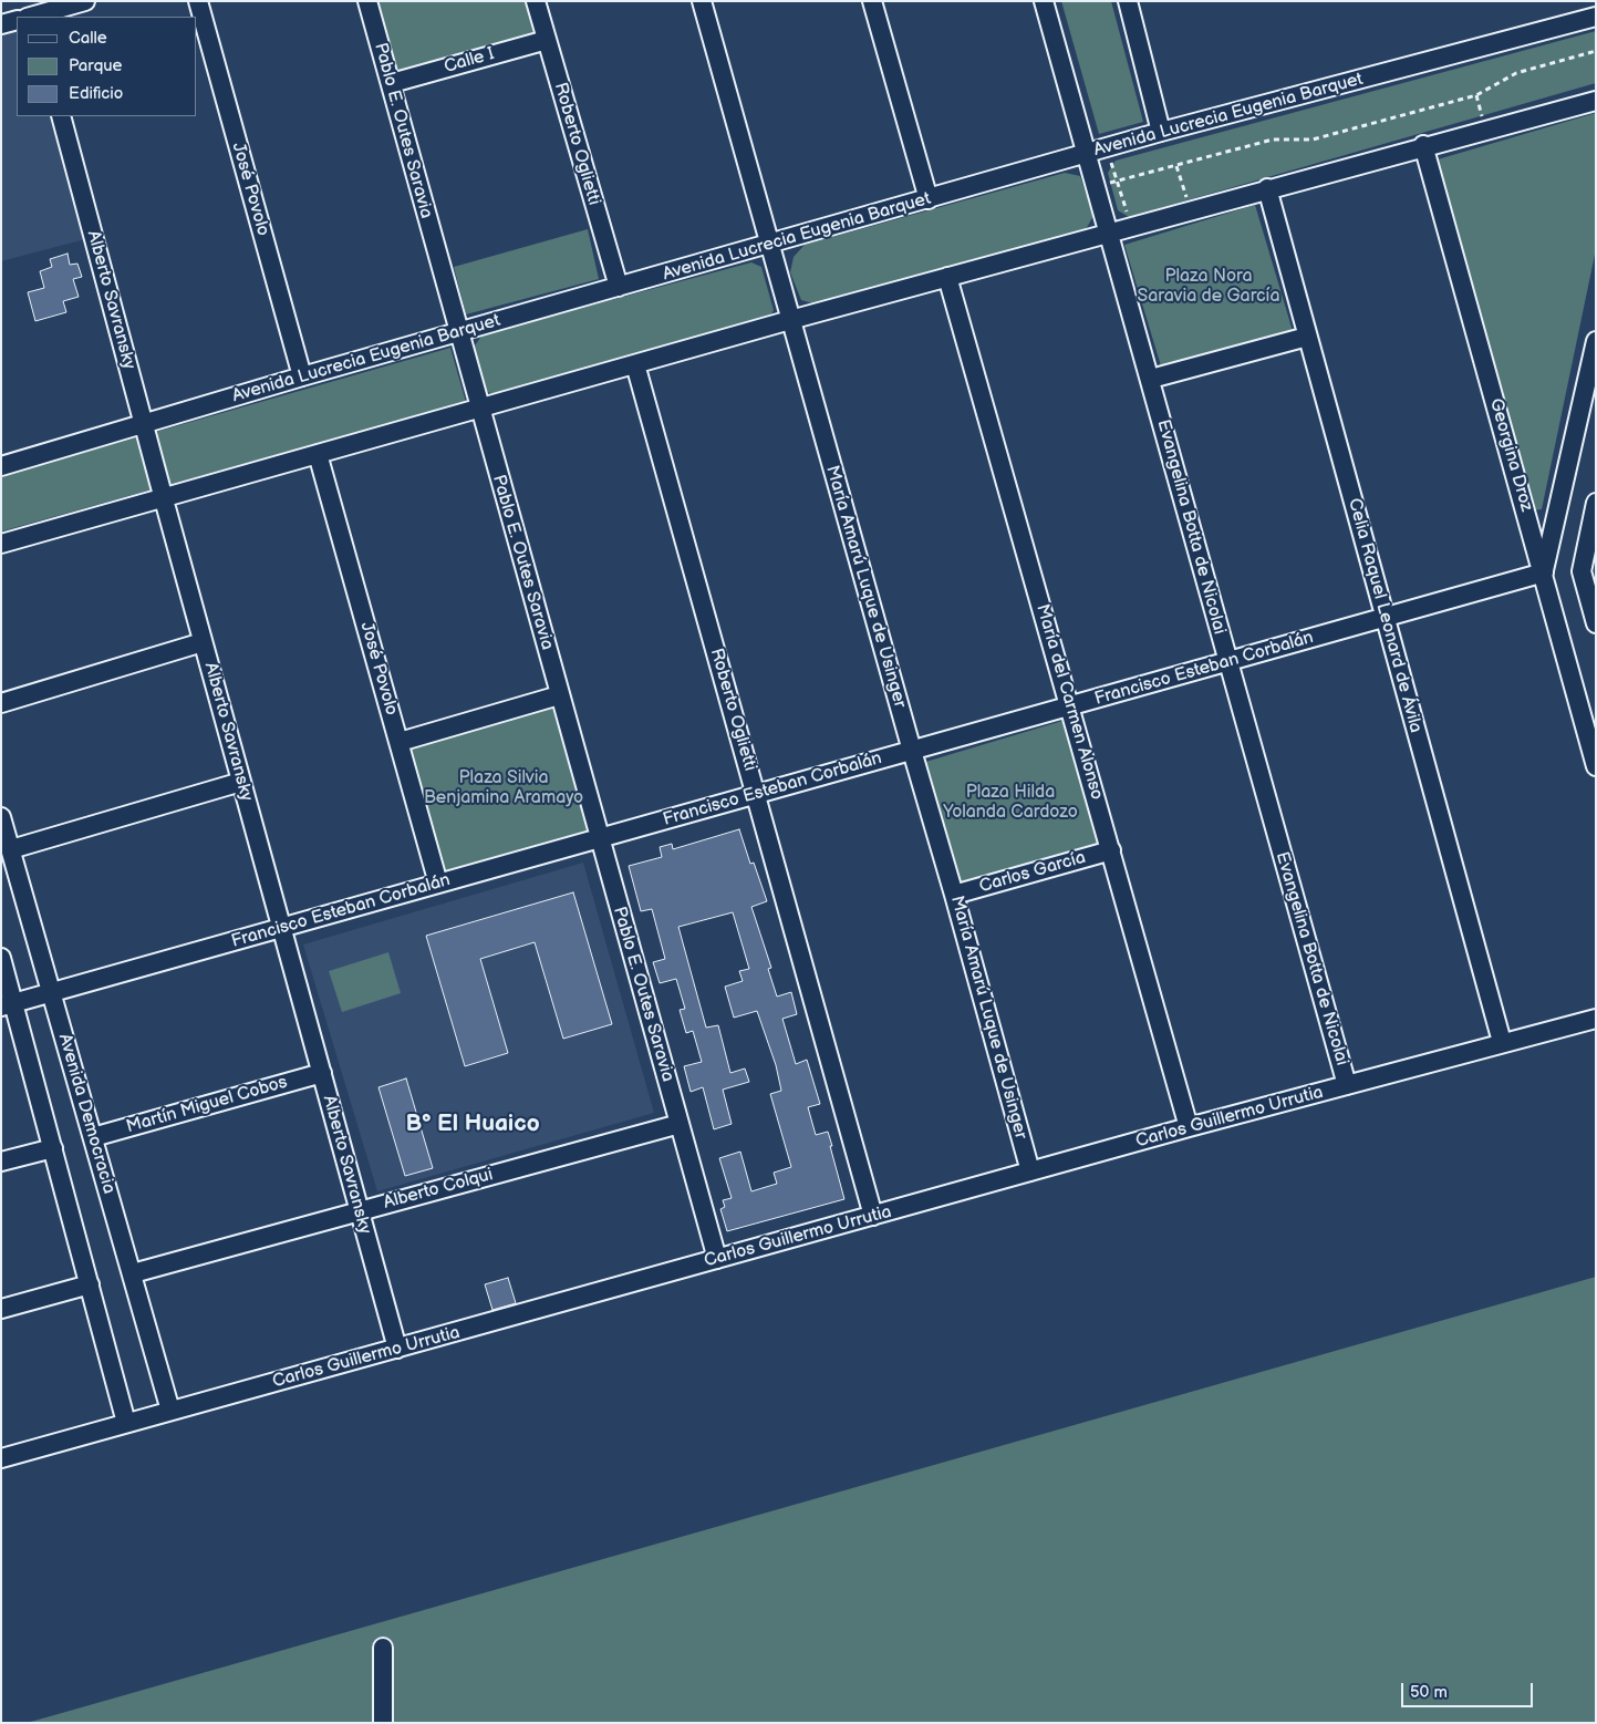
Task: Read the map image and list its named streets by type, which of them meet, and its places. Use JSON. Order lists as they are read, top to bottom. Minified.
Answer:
{"streets":{"street":["Calle I","Avenida Lucrecia Eugenia Barquet","Pablo E. Outes Saravia","Roberto Oglietti","José Povolo","Alberto Savransky","Georgina Droz","Evangelina Botta de Nicolai","María Amarú Luque de Usinger","Celia Raquel Leonard de Ávila","Francisco Esteban Corbalán","María del Carmen Alonso","Carlos García","Martín Miguel Cobos","Avenida Democracia","Carlos Guillermo Urrutia","Alberto Colqui"]},"crossings":[["Calle I","Pablo E. Outes Saravia"],["Calle I","Roberto Oglietti"],["Avenida Lucrecia Eugenia Barquet","Pablo E. Outes Saravia"],["Avenida Lucrecia Eugenia Barquet","Roberto Oglietti"],["Avenida Lucrecia Eugenia Barquet","José Povolo"],["Avenida Lucrecia Eugenia Barquet","Alberto Savransky"],["Avenida Lucrecia Eugenia Barquet","Evangelina Botta de Nicolai"],["Avenida Lucrecia Eugenia Barquet","María Amarú Luque de Usinger"],["Pablo E. Outes Saravia","Francisco Esteban Corbalán"],["Pablo E. Outes Saravia","Carlos Guillermo Urrutia"],["Pablo E. Outes Saravia","Alberto Colqui"],["Roberto Oglietti","Francisco Esteban Corbalán"],["Roberto Oglietti","Carlos Guillermo Urrutia"],["José Povolo","Francisco Esteban Corbalán"],["Alberto Savransky","Francisco Esteban Corbalán"],["Alberto Savransky","Martín Miguel Cobos"],["Alberto Savransky","Carlos Guillermo Urrutia"],["Alberto Savransky","Alberto Colqui"],["Georgina Droz","Francisco Esteban Corbalán"],["Evangelina Botta de Nicolai","Francisco Esteban Corbalán"],["Evangelina Botta de Nicolai","Carlos Guillermo Urrutia"],["María Amarú Luque de Usinger","Francisco Esteban Corbalán"],["María Amarú Luque de Usinger","Carlos García"],["María Amarú Luque de Usinger","Carlos Guillermo Urrutia"],["Celia Raquel Leonard de Ávila","Francisco Esteban Corbalán"],["Celia Raquel Leonard de Ávila","Carlos Guillermo Urrutia"],["Francisco Esteban Corbalán","María del Carmen Alonso"],["Francisco Esteban Corbalán","Avenida Democracia"],["María del Carmen Alonso","Carlos García"],["María del Carmen Alonso","Carlos Guillermo Urrutia"],["Martín Miguel Cobos","Avenida Democracia"],["Avenida Democracia","Carlos Guillermo Urrutia"],["Avenida Democracia","Alberto Colqui"]],"districts":["Bº El Huaico"],"parks":["Plaza Nora Saravia de García","Plaza Silvia Benjamina Aramayo","Plaza Hilda Yolanda Cardozo"],"legend":["Calle","Parque","Edificio"],"scale_bar":"50 m"}
